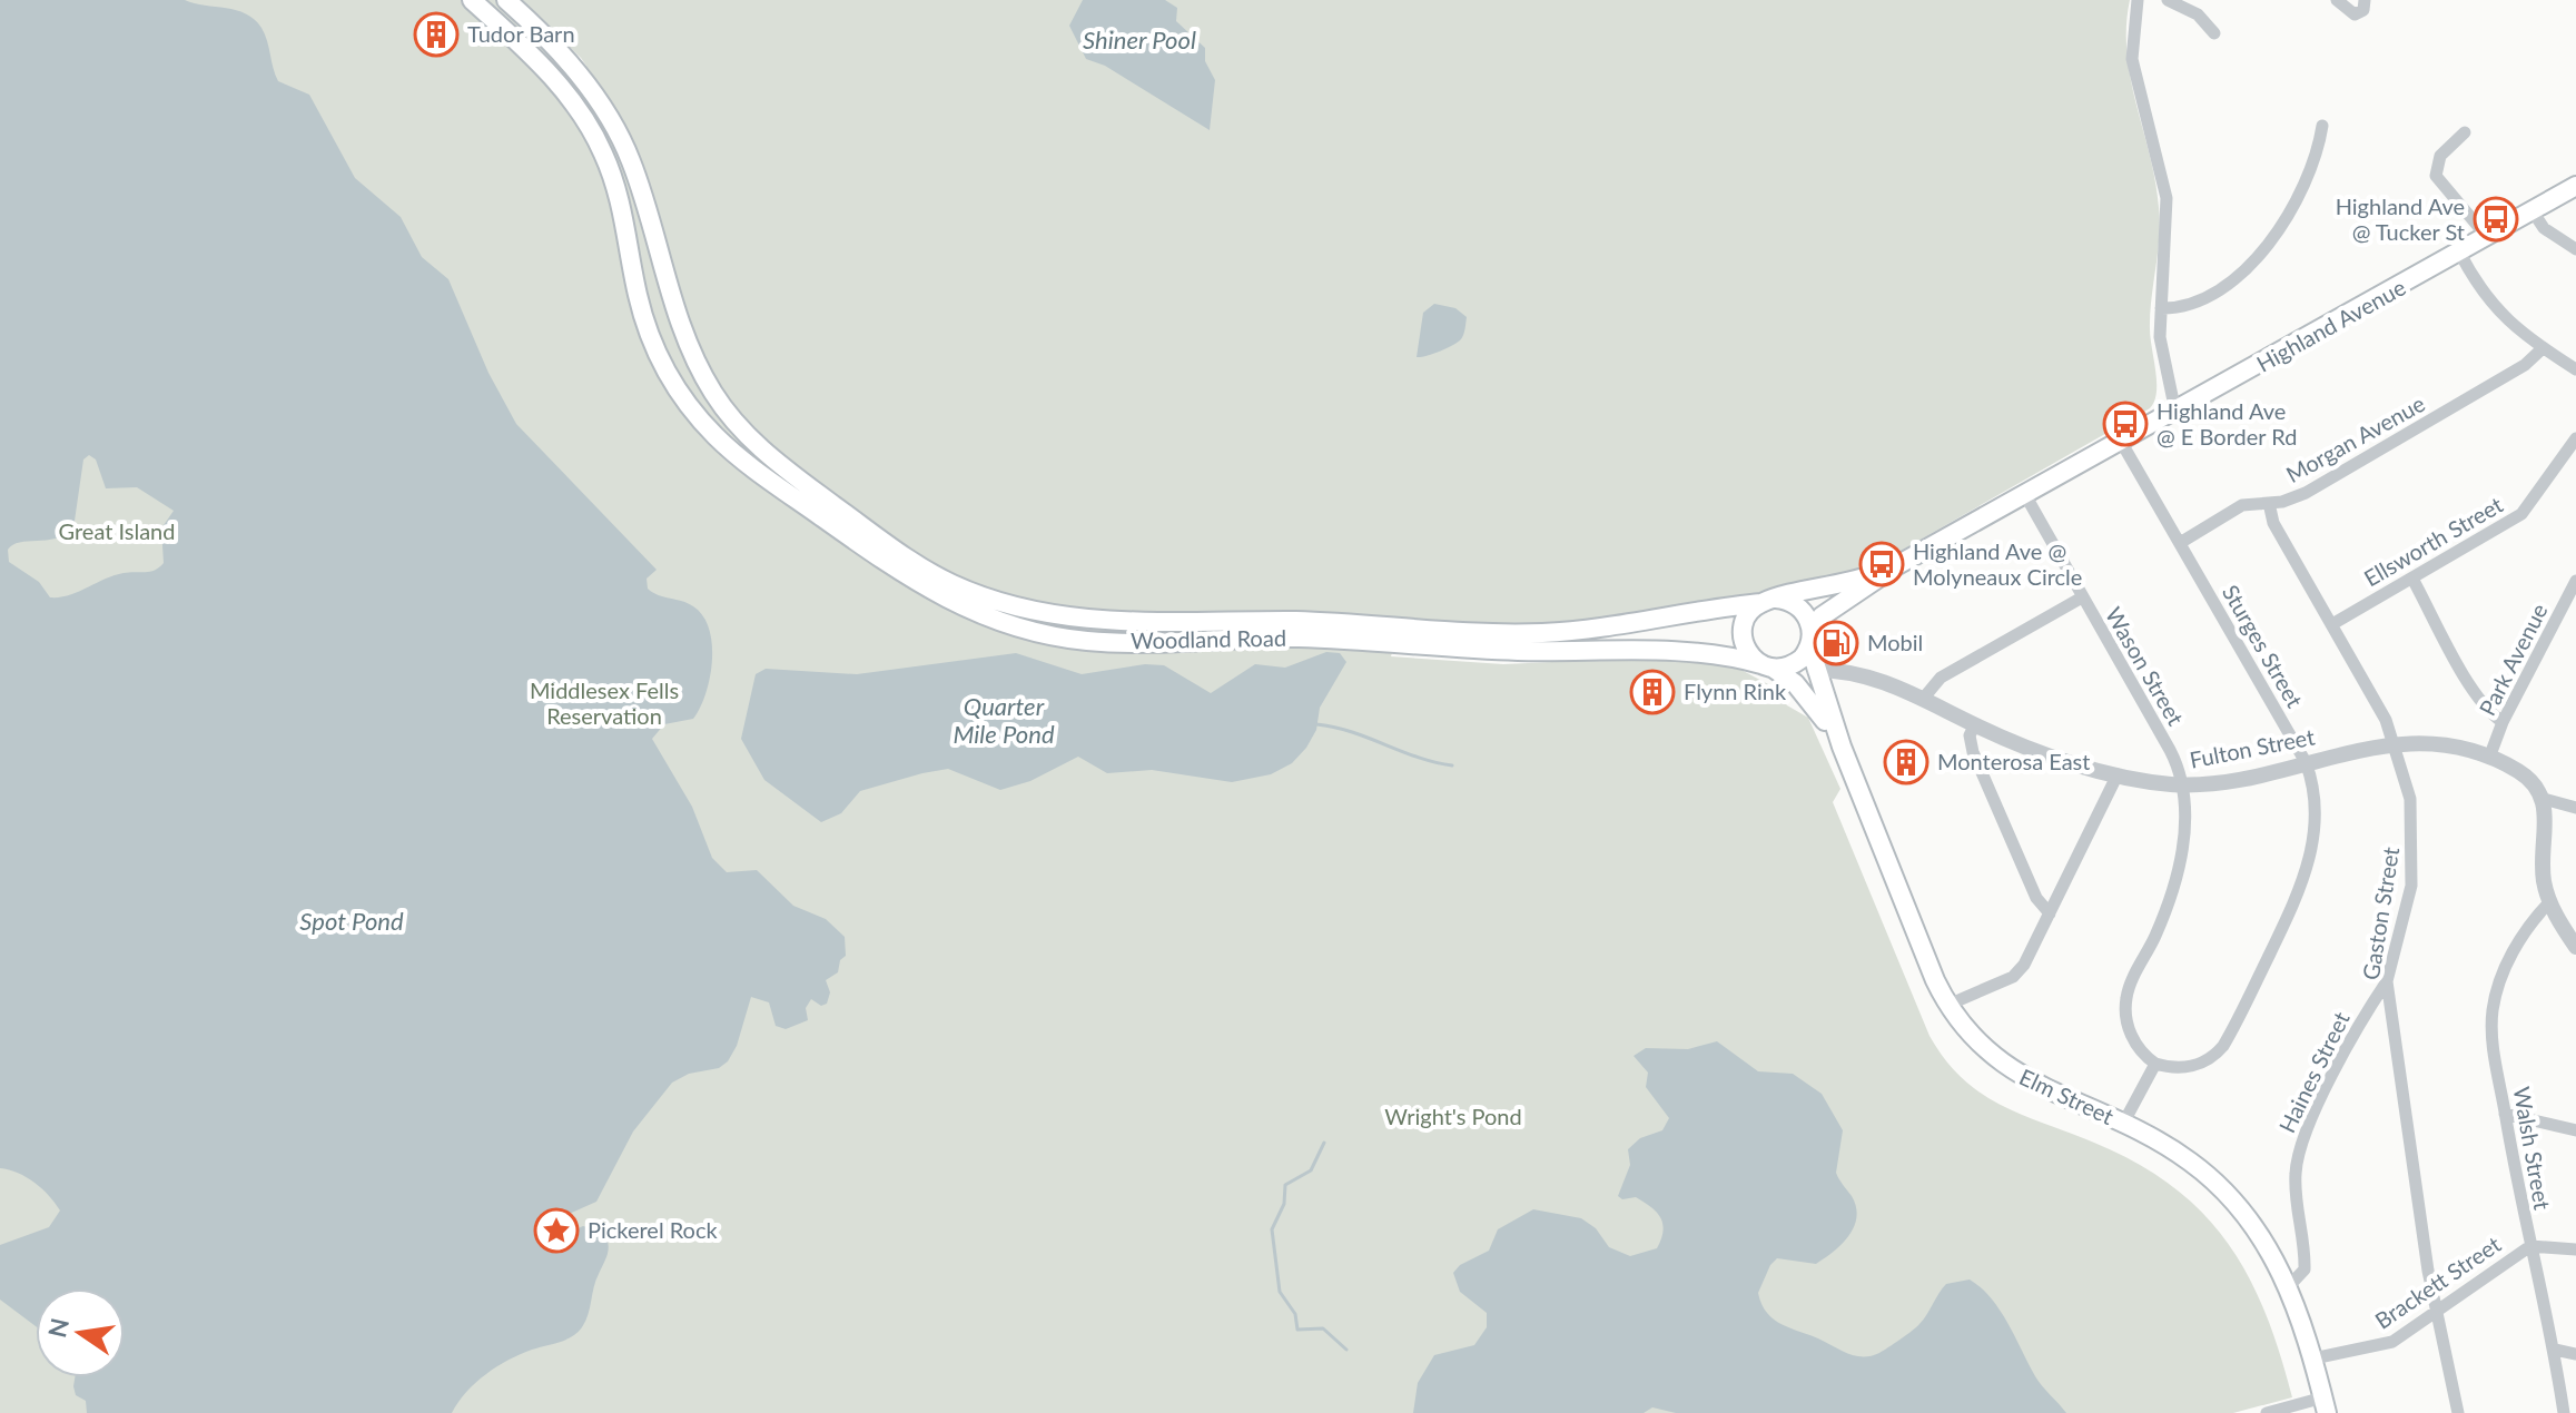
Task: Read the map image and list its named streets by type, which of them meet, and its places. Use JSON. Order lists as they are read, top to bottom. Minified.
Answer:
{"streets":{"main road":["Highland Avenue","Woodland Road","Elm Street"],"street":["Morgan Avenue","Ellsworth Street","Sturges Street","Park Avenue","Wason Street","Fulton Street","Gaston Street","Haines Street","Walsh Street","Brackett Street"]},"crossings":[["Highland Avenue","Woodland Road"],["Highland Avenue","Sturges Street"],["Highland Avenue","Wason Street"],["Highland Avenue","Elm Street"],["Morgan Avenue","Sturges Street"],["Morgan Avenue","Gaston Street"],["Ellsworth Street","Gaston Street"],["Woodland Road","Elm Street"],["Sturges Street","Wason Street"],["Sturges Street","Fulton Street"],["Park Avenue","Fulton Street"],["Wason Street","Fulton Street"],["Fulton Street","Gaston Street"],["Fulton Street","Elm Street"],["Gaston Street","Haines Street"],["Gaston Street","Brackett Street"],["Haines Street","Elm Street"],["Elm Street","Brackett Street"],["Walsh Street","Brackett Street"]],"water":["Shiner Pool","Quarter Mile Pond","Spot Pond"],"parks":["Great Island","Middlesex Fells Reservation","Wright's Pond"],"places":{"building":["Tudor Barn","Flynn Rink","Monterosa East"],"bus stop":["Highland Ave @ Tucker St","Highland Ave @ E Border Rd","Highland Ave @ Molyneaux Circle"],"fuel station":["Mobil"],"place":["Pickerel Rock"]},"north":"left"}
